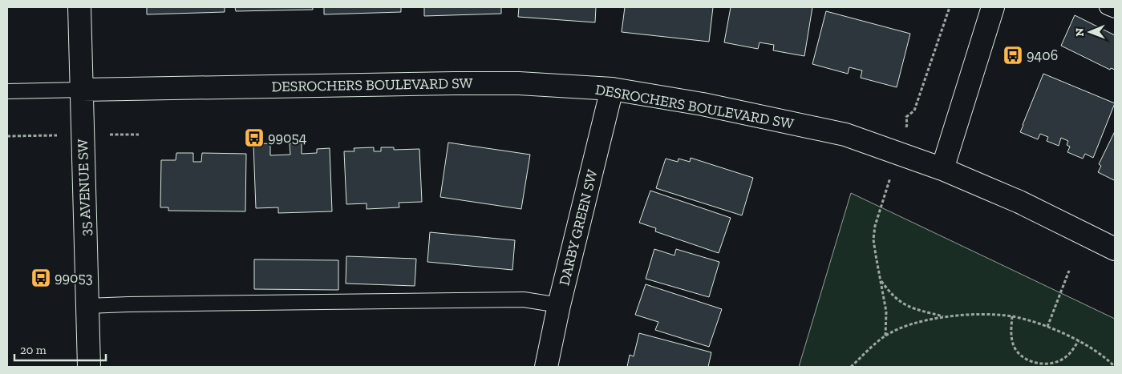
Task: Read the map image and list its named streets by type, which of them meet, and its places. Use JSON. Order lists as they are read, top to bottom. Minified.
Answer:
{"streets":{"street":["DESROCHERS BOULEVARD SW","35 AVENUE SW","DARBY GREEN SW"]},"crossings":[["DESROCHERS BOULEVARD SW","35 AVENUE SW"],["DESROCHERS BOULEVARD SW","DARBY GREEN SW"]],"places":{"bus stop":["9406","99054","99053"]},"scale_bar":"20 m","north":"left"}
